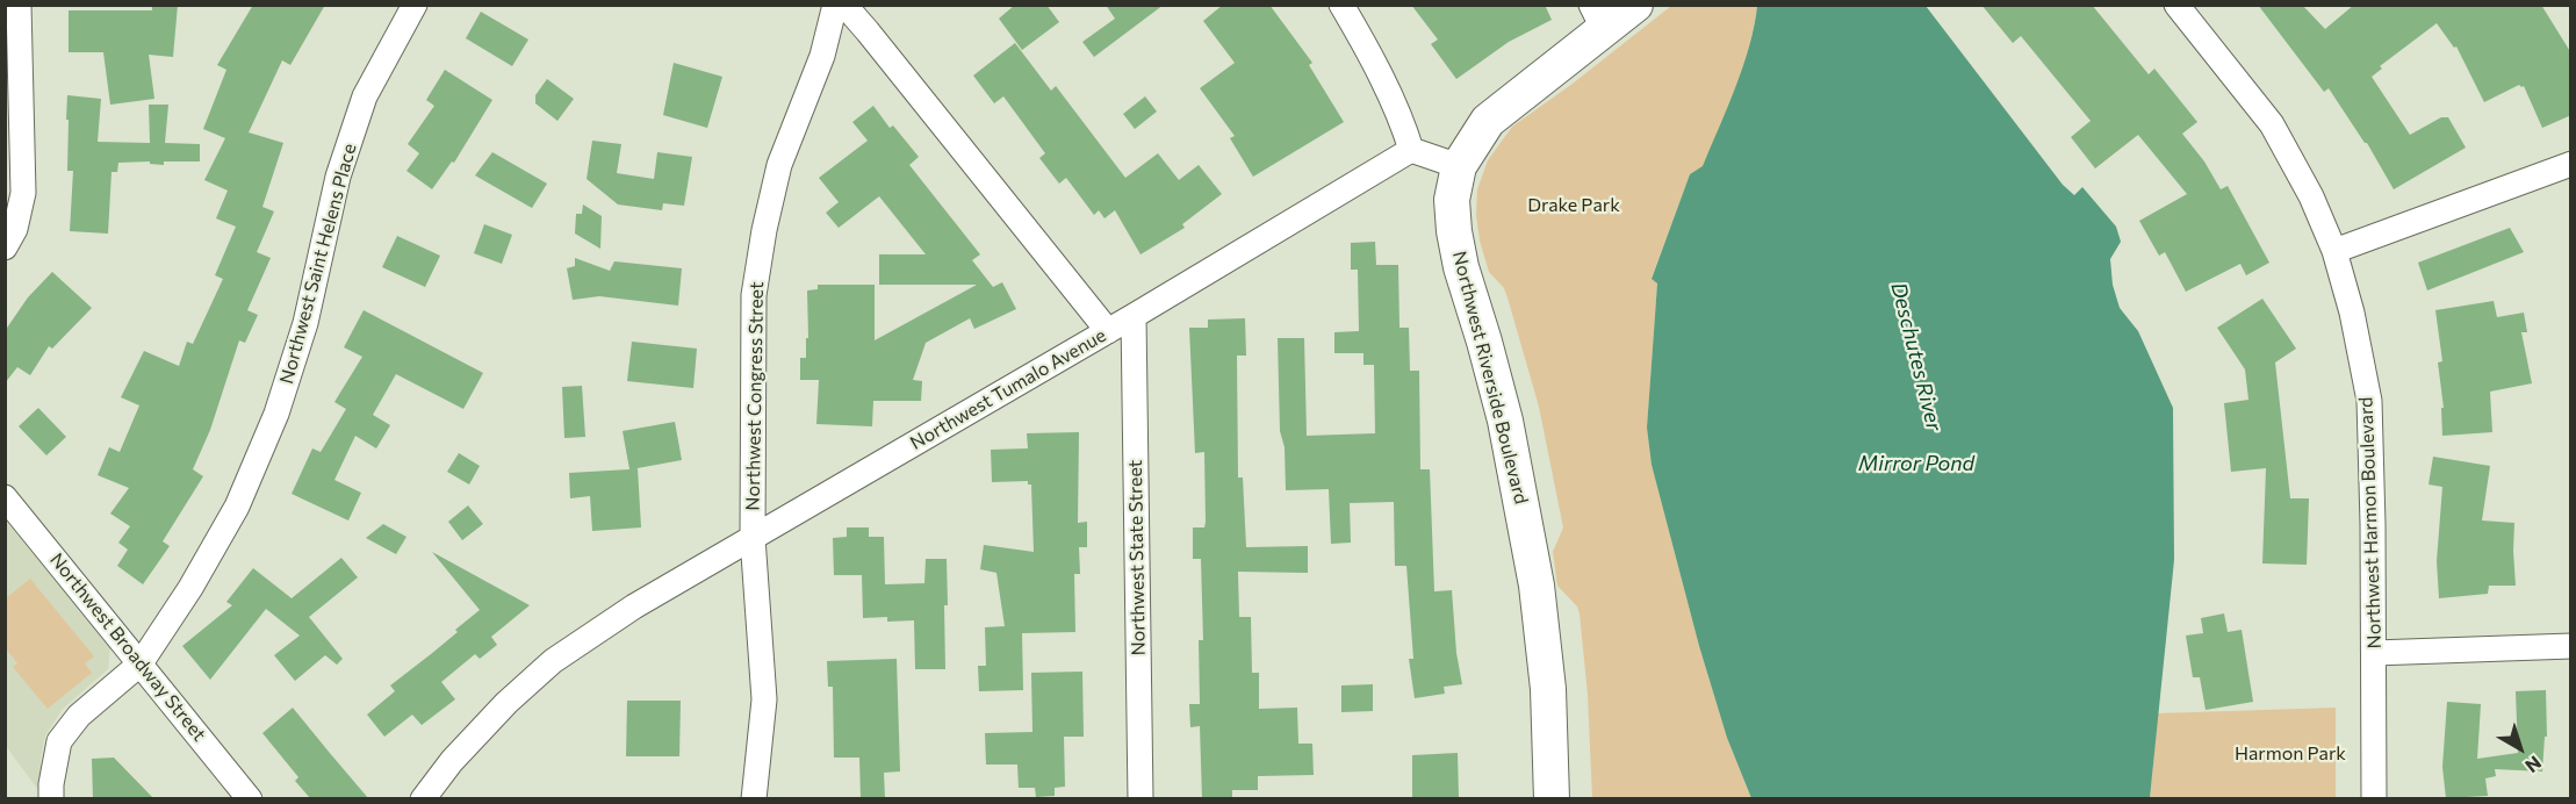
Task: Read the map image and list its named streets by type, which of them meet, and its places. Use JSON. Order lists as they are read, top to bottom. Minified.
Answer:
{"streets":{"street":["Northwest Saint Helens Place","Northwest Riverside Boulevard","Northwest Tumalo Avenue","Northwest Congress Street","Northwest Harmon Boulevard","Northwest State Street","Northwest Broadway Street"]},"crossings":[["Northwest Saint Helens Place","Northwest Broadway Street"],["Northwest Tumalo Avenue","Northwest Congress Street"],["Northwest Tumalo Avenue","Northwest State Street"]],"water":["Deschutes River","Mirror Pond"],"parks":["Drake Park","Harmon Park"],"north":"bottom right"}
